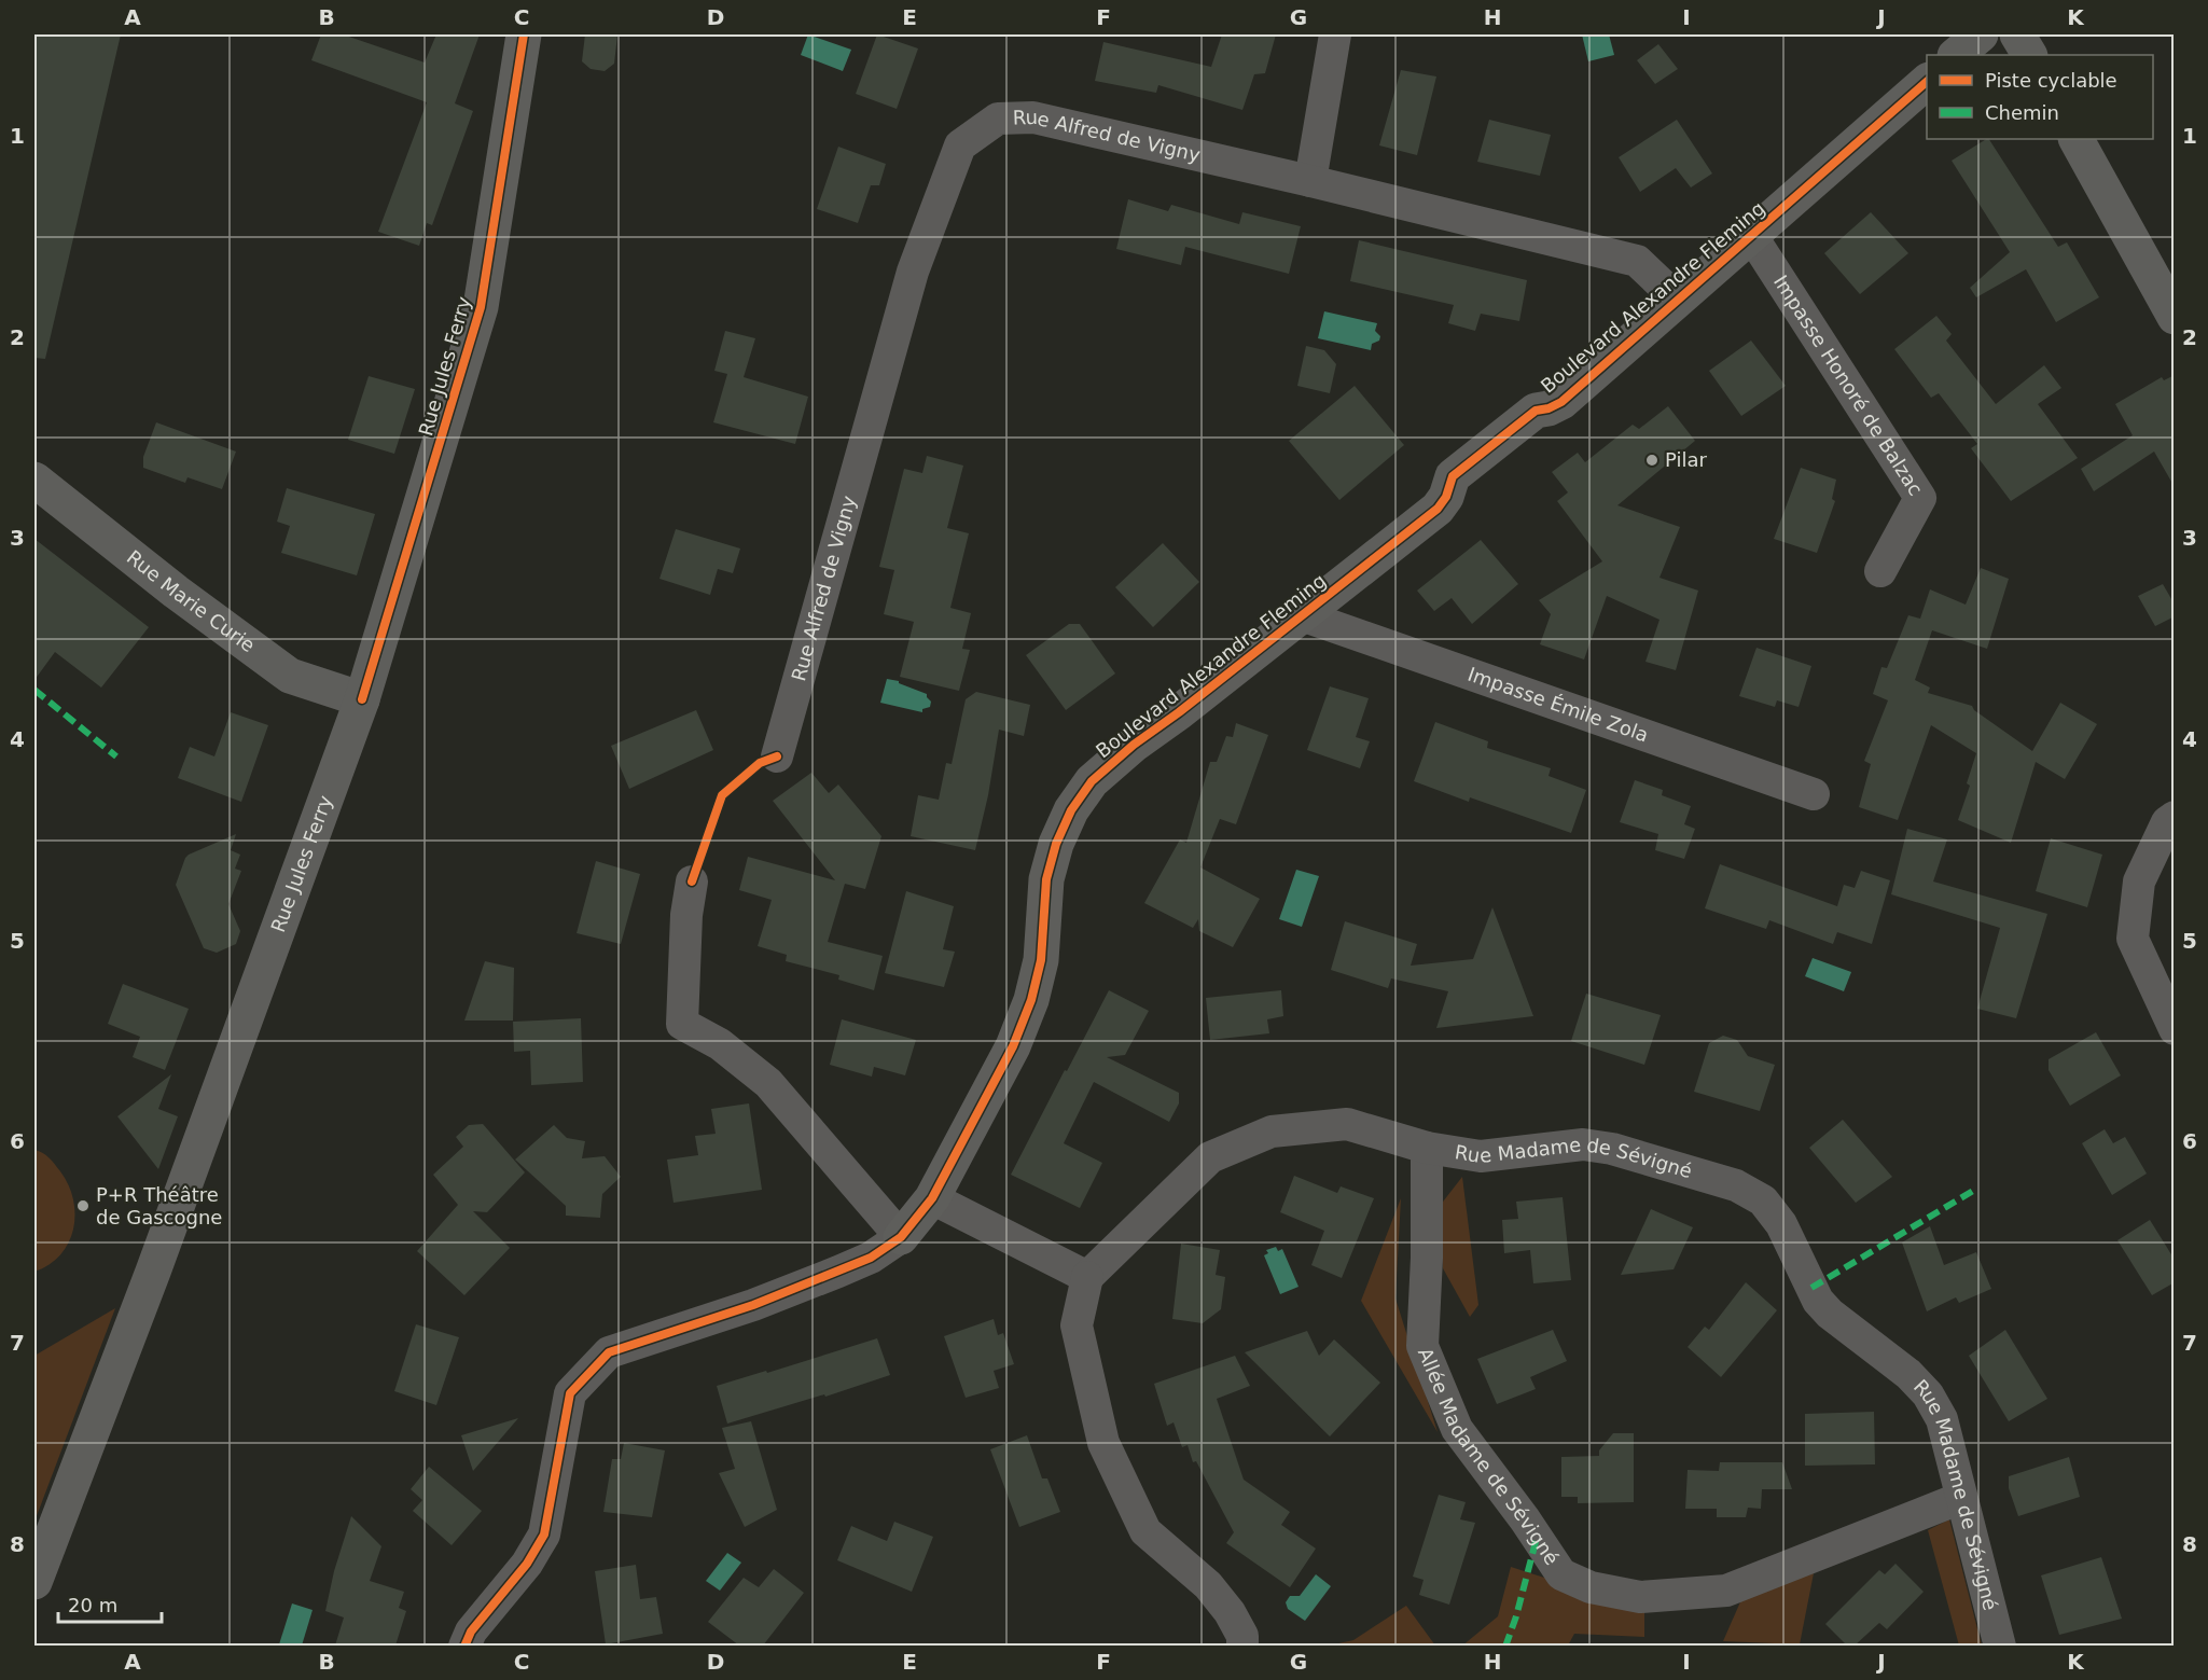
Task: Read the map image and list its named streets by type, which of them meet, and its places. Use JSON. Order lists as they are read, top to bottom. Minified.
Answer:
{"streets":{"street":["Rue Alfred de Vigny","Boulevard Alexandre Fleming","Rue Jules Ferry","Impasse Honoré de Balzac","Rue Marie Curie","Impasse Émile Zola","Rue Madame de Sévigné","Allée Madame de Sévigné"]},"crossings":[["Rue Alfred de Vigny","Boulevard Alexandre Fleming"],["Boulevard Alexandre Fleming","Impasse Honoré de Balzac"],["Boulevard Alexandre Fleming","Impasse Émile Zola"],["Rue Jules Ferry","Rue Marie Curie"],["Rue Madame de Sévigné","Allée Madame de Sévigné"]],"places":["Pilar","P+R Théâtre de Gascogne"],"legend":["Piste cyclable","Chemin"],"scale_bar":"20 m","grid":{"columns":["A","B","C","D","E","F","G","H","I","J","K"],"rows":["1","2","3","4","5","6","7","8"]}}
